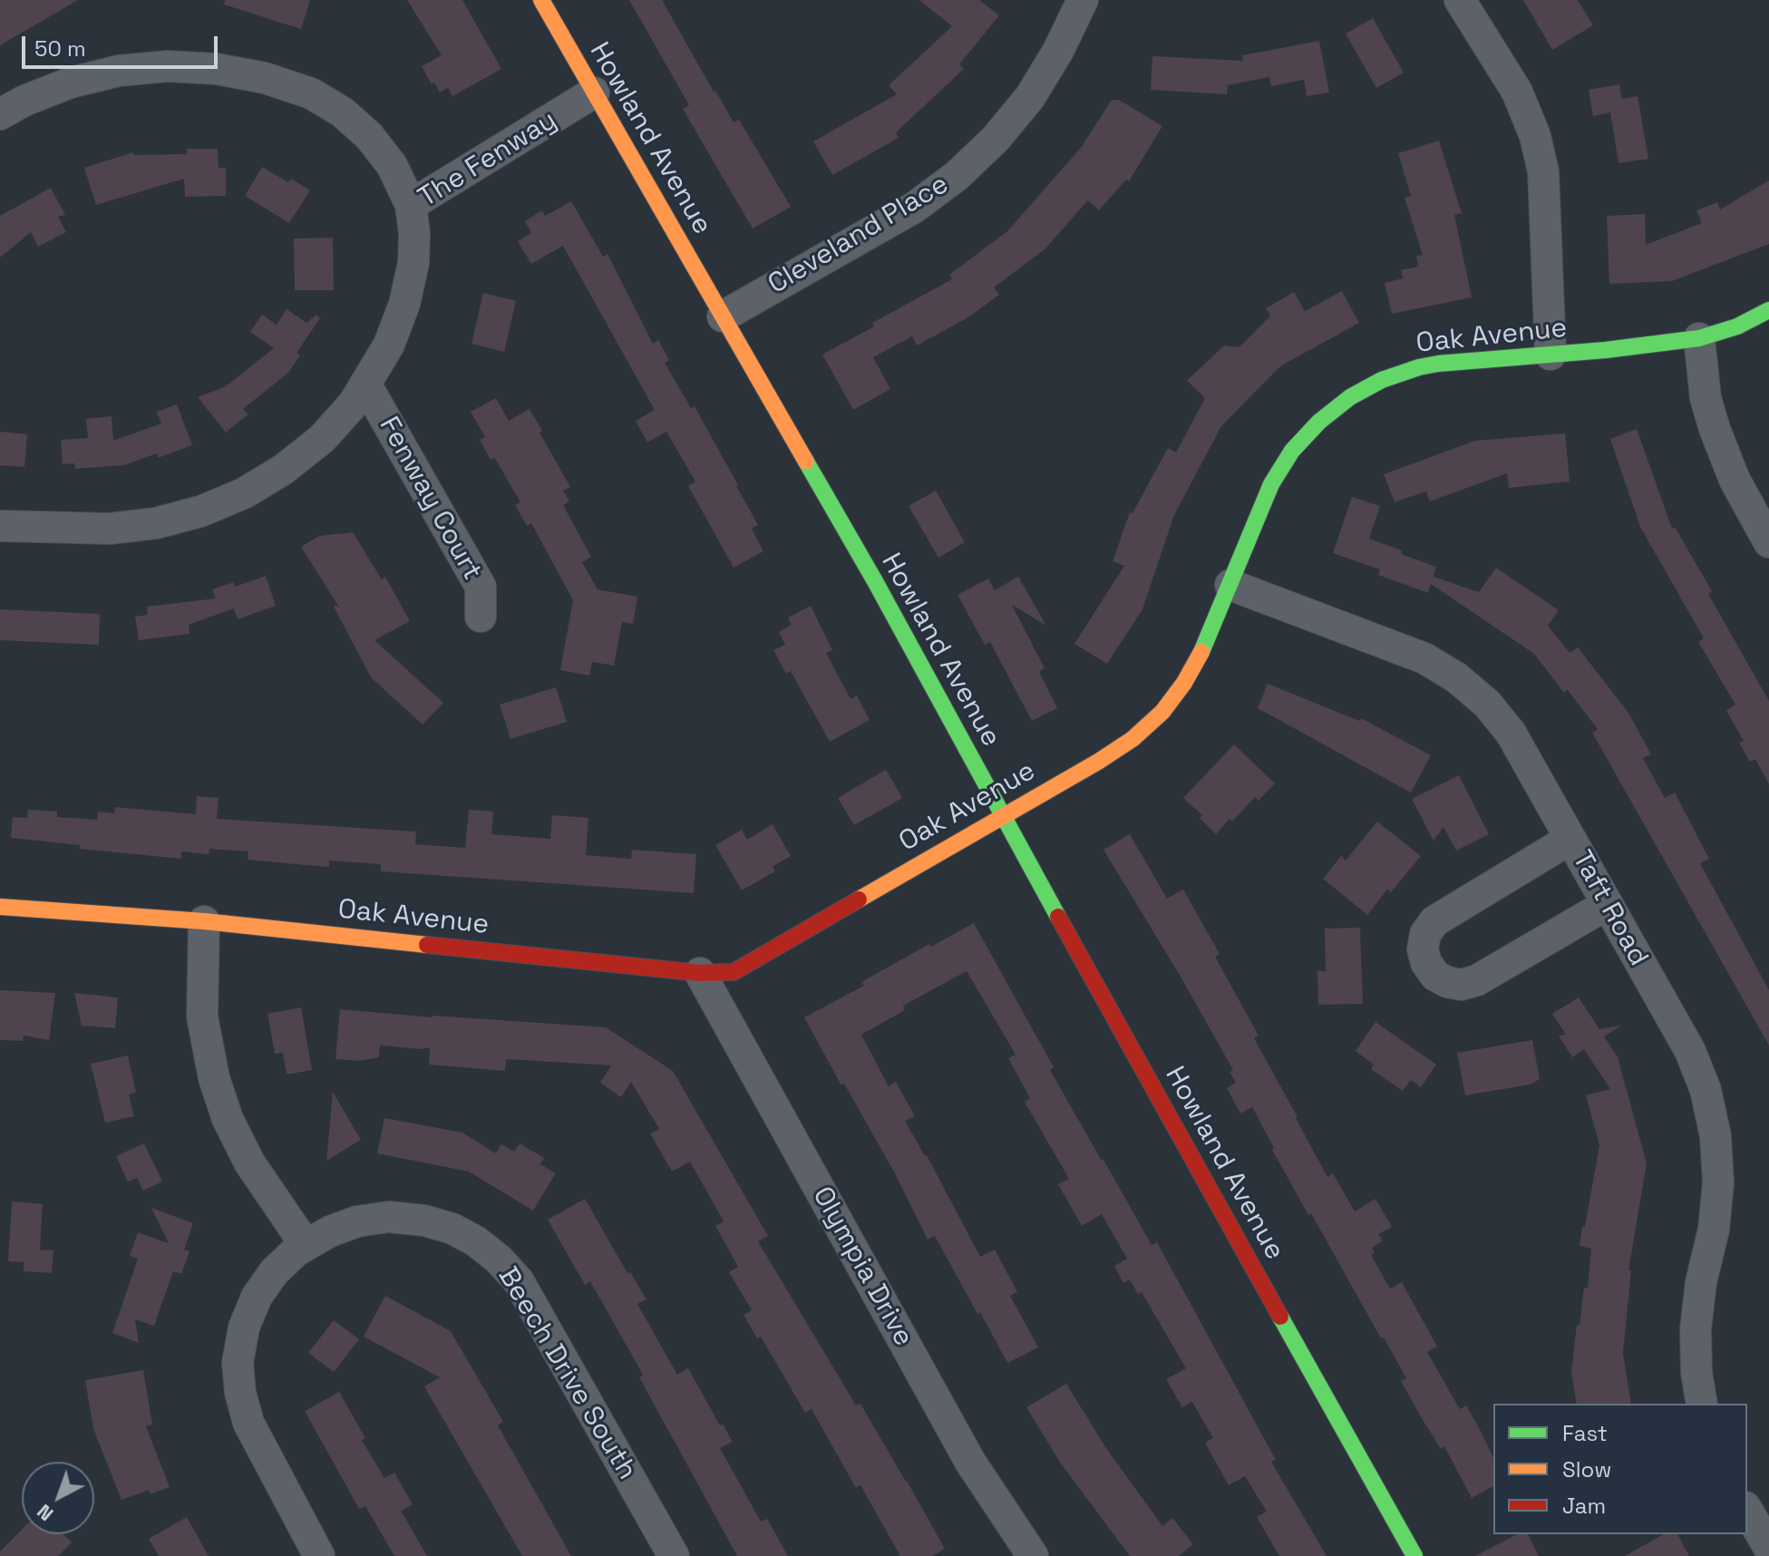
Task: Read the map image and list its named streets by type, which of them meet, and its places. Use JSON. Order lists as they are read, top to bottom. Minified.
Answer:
{"streets":{"street":["Howland Avenue","The Fenway","Cleveland Place","Oak Avenue","Fenway Court","Taft Road","Olympia Drive","Beech Drive South"]},"crossings":[["Howland Avenue","The Fenway"],["Howland Avenue","Cleveland Place"],["Howland Avenue","Oak Avenue"],["The Fenway","Fenway Court"],["Oak Avenue","Taft Road"],["Oak Avenue","Olympia Drive"]],"legend":["Fast","Slow","Jam"],"scale_bar":"50 m","north":"bottom left"}
